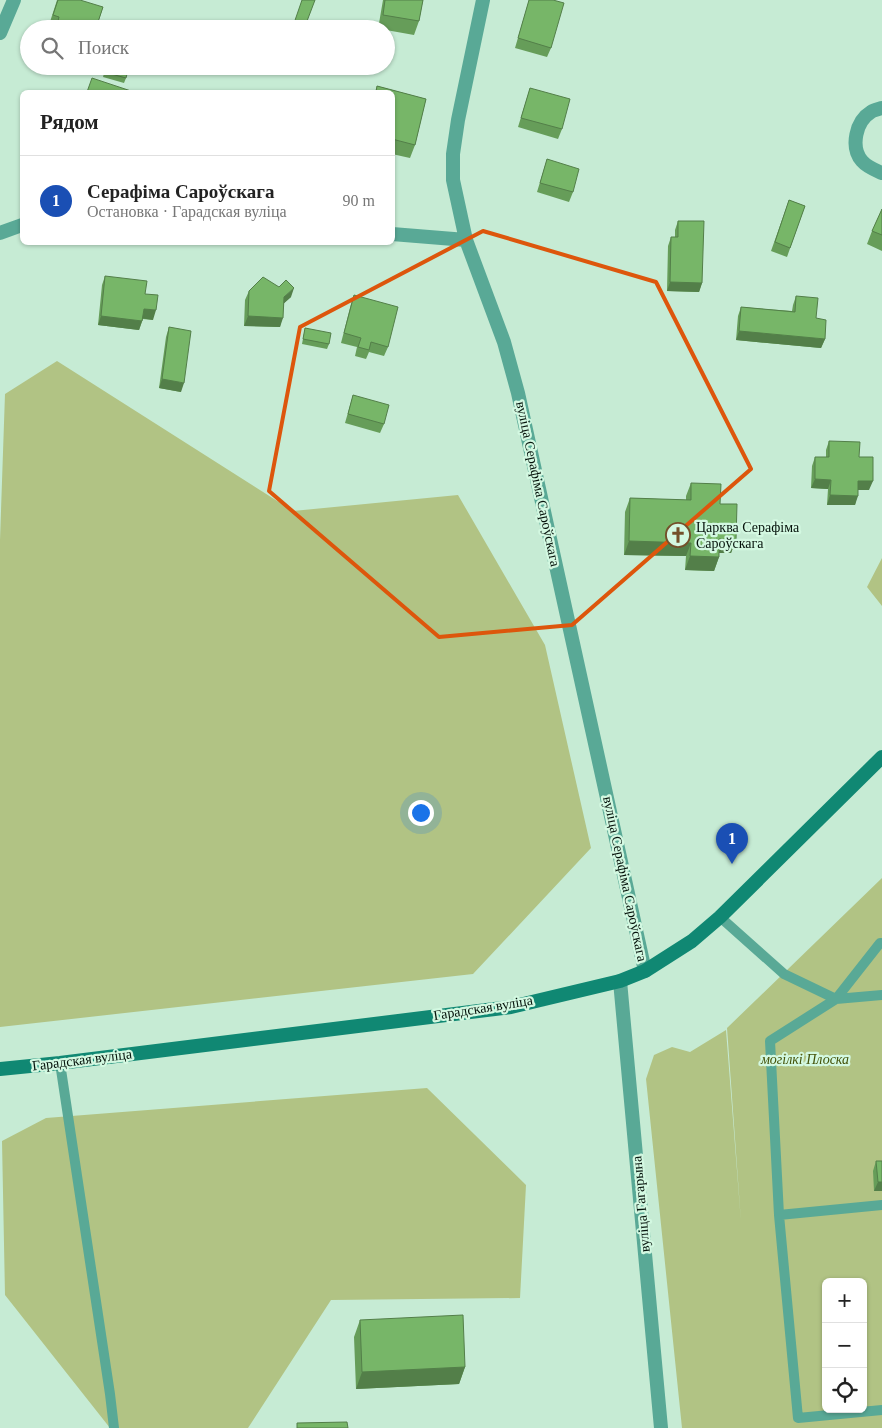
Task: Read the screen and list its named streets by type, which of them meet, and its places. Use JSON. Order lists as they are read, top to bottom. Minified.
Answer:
{"streets":{"main road":["Гарадская вуліца"],"street":["вуліца Серафіма Сароўскага","вуліца Гагарына"]},"crossings":[["вуліца Серафіма Сароўскага","Гарадская вуліца"],["Гарадская вуліца","вуліца Гагарына"]],"parks":["могілкі Плоска"],"places":{"church":["Царква Серафіма Сароўскага"]},"page":{"search":"Поиск","heading":"Рядом","list":[{"mark":"1","name":"Серафіма Сароўскага","note":"Остановка · Гарадская вуліца","value":"90 m"}],"pins":"1","map_buttons":["+","−"]}}
